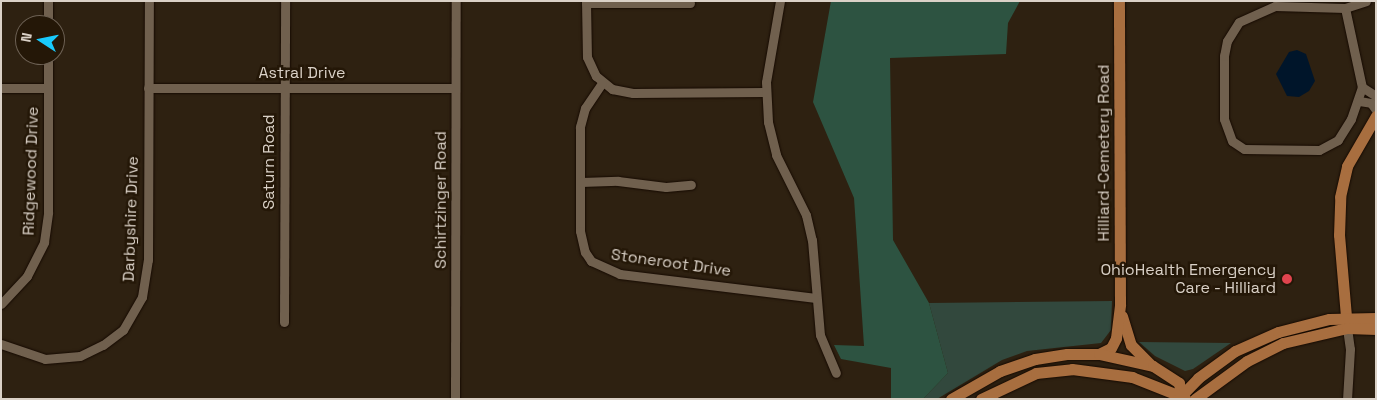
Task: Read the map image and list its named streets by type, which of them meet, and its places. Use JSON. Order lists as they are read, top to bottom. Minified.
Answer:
{"streets":{"main road":["Hilliard-Cemetery Road"],"street":["Astral Drive","Saturn Road","Ridgewood Drive","Schirtzinger Road","Darbyshire Drive","Stoneroot Drive"]},"crossings":[["Astral Drive","Saturn Road"],["Astral Drive","Schirtzinger Road"],["Astral Drive","Darbyshire Drive"]],"places":["OhioHealth Emergency Care - Hilliard"],"north":"left"}
